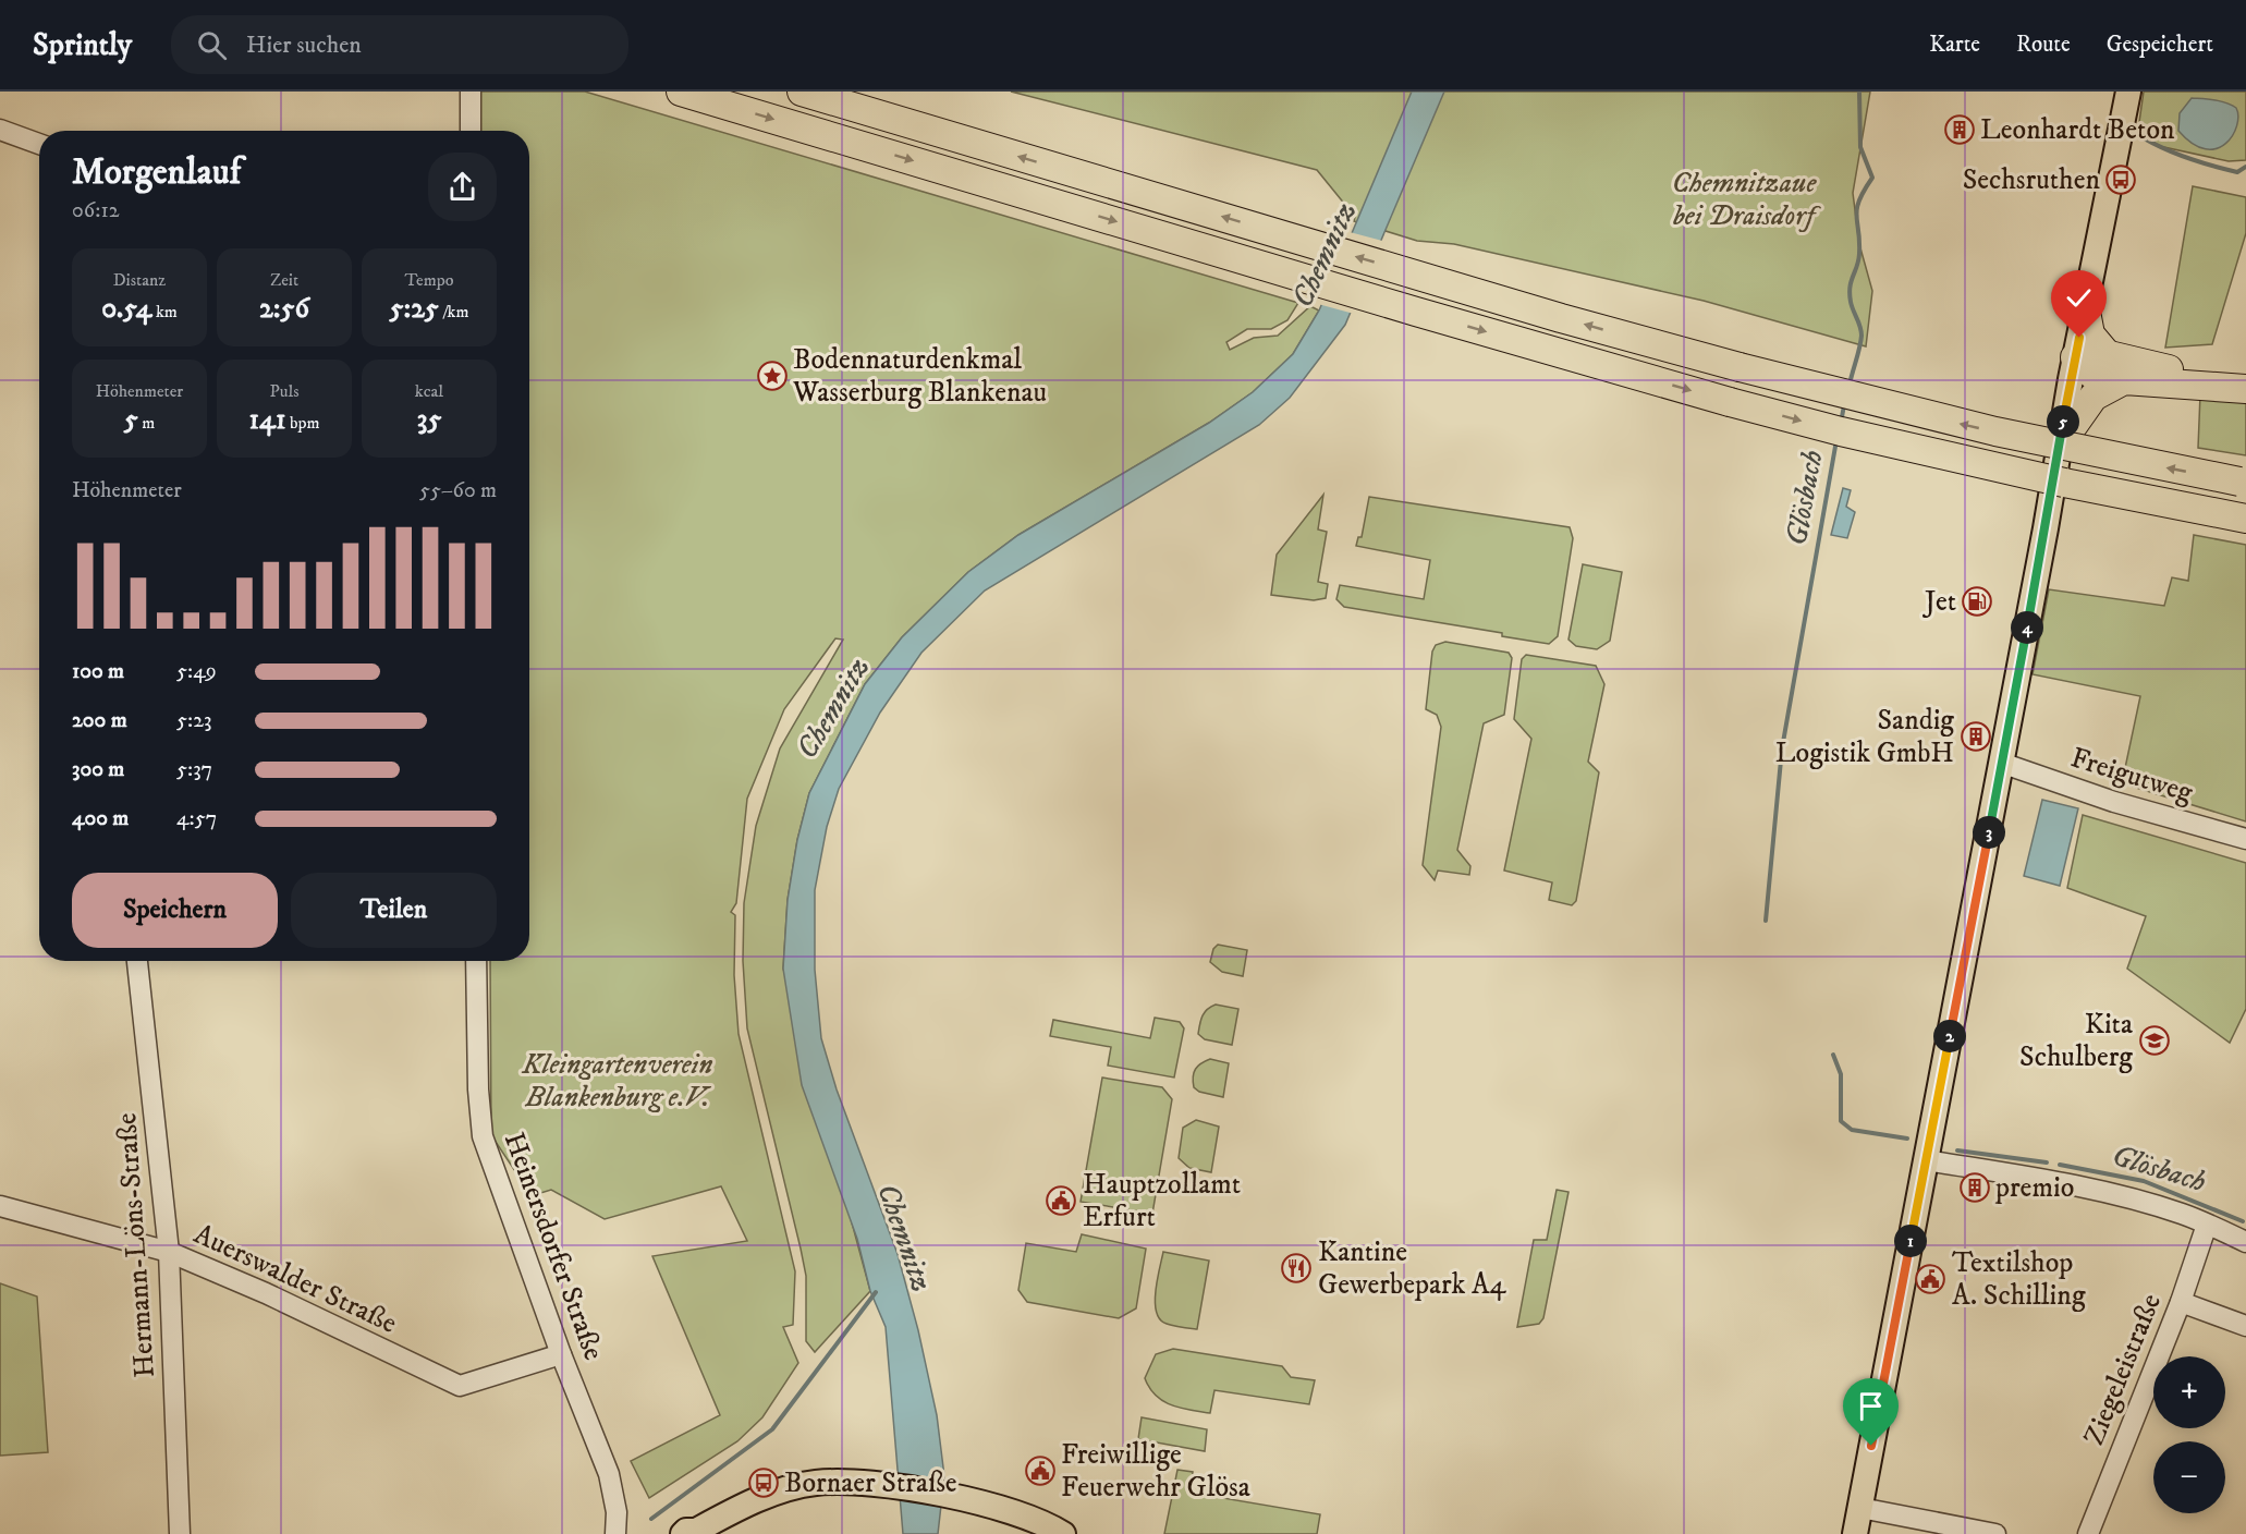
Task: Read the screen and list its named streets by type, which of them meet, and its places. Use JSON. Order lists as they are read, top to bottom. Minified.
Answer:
{"streets":{"street":["Freigutweg","Hermann-Löns-Straße","Heinersdorfer Straße","Auerswalder Straße","Ziegeleistraße"]},"crossings":[["Hermann-Löns-Straße","Auerswalder Straße"],["Heinersdorfer Straße","Auerswalder Straße"]],"water":["Chemnitz","Glösbach"],"parks":["Chemnitzaue bei Draisdorf","Kleingartenverein Blankenburg e.V."],"places":{"building":["Leonhardt Beton","Sandig Logistik GmbH","premio"],"bus stop":["Sechsruthen","Bornaer Straße"],"place":["Bodennaturdenkmal Wasserburg Blankenau"],"fuel station":["Jet"],"school or university":["Kita Schulberg"],"public building":["Hauptzollamt Erfurt","Textilshop A. Schilling","Freiwillige Feuerwehr Glösa"],"restaurant":["Kantine Gewerbepark A4"]},"page":{"header":"Sprintly","search":"Hier suchen","nav":["Karte","Route","Gespeichert"],"heading":["Morgenlauf","06:12"],"stats":[["Distanz","0.54 km"],["Zeit","2:56"],["Tempo","5:25 /km"],["Höhenmeter","5 m"],["Puls","141 bpm"],["kcal","35"]],"pins":["5","4","3","2","1"],"chart":["Höhenmeter","55–60 m"],"list":[{"name":"100 m","note":"5:49"},{"name":"200 m","note":"5:23"},{"name":"300 m","note":"5:37"},{"name":"400 m","note":"4:57"}],"buttons":["Speichern","Teilen"],"map_buttons":["+","−"]}}
